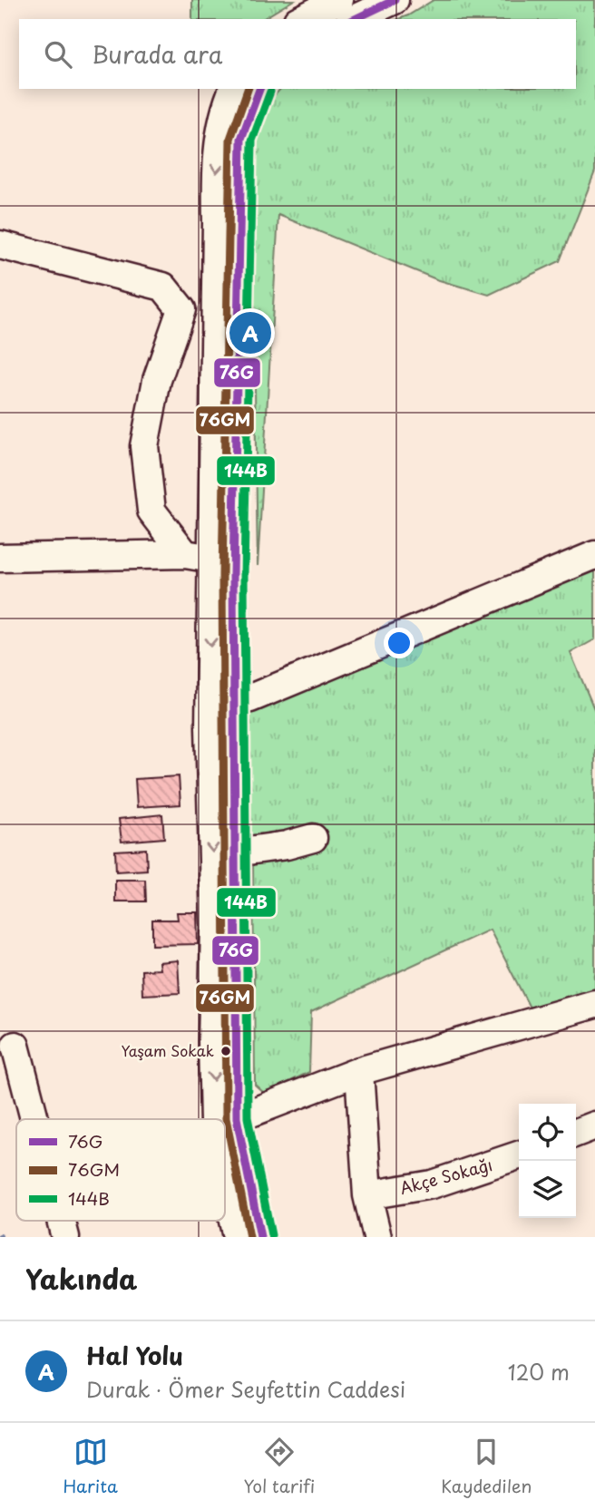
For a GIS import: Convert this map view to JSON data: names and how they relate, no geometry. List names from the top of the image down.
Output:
{
  "streets": {
    "street": ["Akçe Sokağı"]
  },
  "places": ["Yaşam Sokak"],
  "lines": ["transit line 76G", "transit line 76GM", "transit line 144B"],
  "legend": ["76G", "76GM", "144B"],
  "page": {
    "search": "Burada ara",
    "pins": "A",
    "heading": "Yakında",
    "list": [
      {
        "mark": "A",
        "name": "Hal Yolu",
        "note": "Durak · Ömer Seyfettin Caddesi",
        "value": "120 m"
      }
    ],
    "nav": ["Harita", "Yol tarifi", "Kaydedilen"]
  }
}
